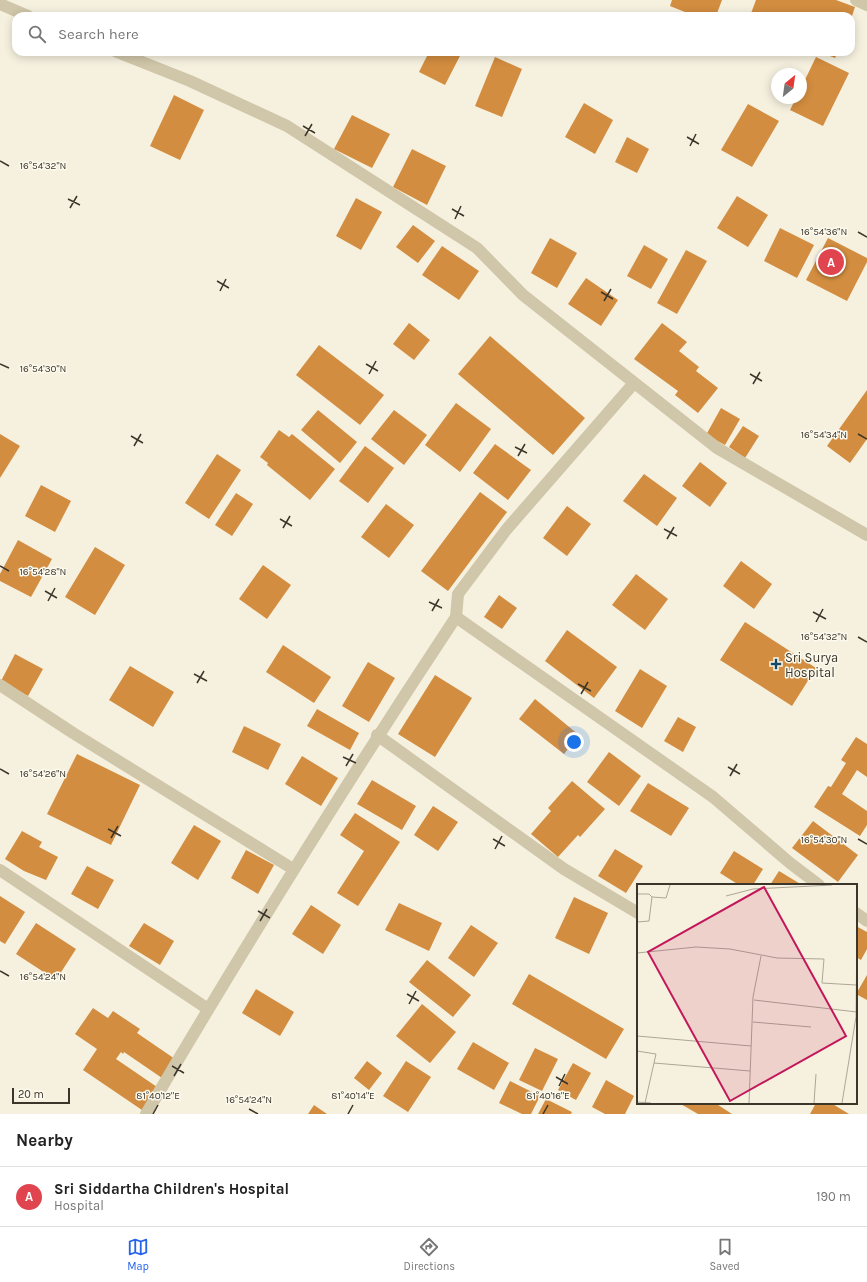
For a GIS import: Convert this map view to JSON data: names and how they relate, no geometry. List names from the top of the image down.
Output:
{
  "places": {
    "health": ["Sri Surya Hospital"]
  },
  "scale_bar": "20 m",
  "north": "top right",
  "page": {
    "search": "Search here",
    "pins": "A",
    "scale": "20 m",
    "heading": "Nearby",
    "list": [
      {
        "mark": "A",
        "name": "Sri Siddartha Children's Hospital",
        "note": "Hospital",
        "value": "190 m"
      }
    ],
    "nav": ["Map", "Directions", "Saved"]
  },
  "coordinates": [
    "16°54'32\"N",
    "16°54'36\"N",
    "16°54'30\"N",
    "16°54'34\"N",
    "16°54'28\"N",
    "16°54'26\"N",
    "16°54'24\"N",
    "81°40'12\"E",
    "81°40'14\"E",
    "81°40'16\"E"
  ]
}
